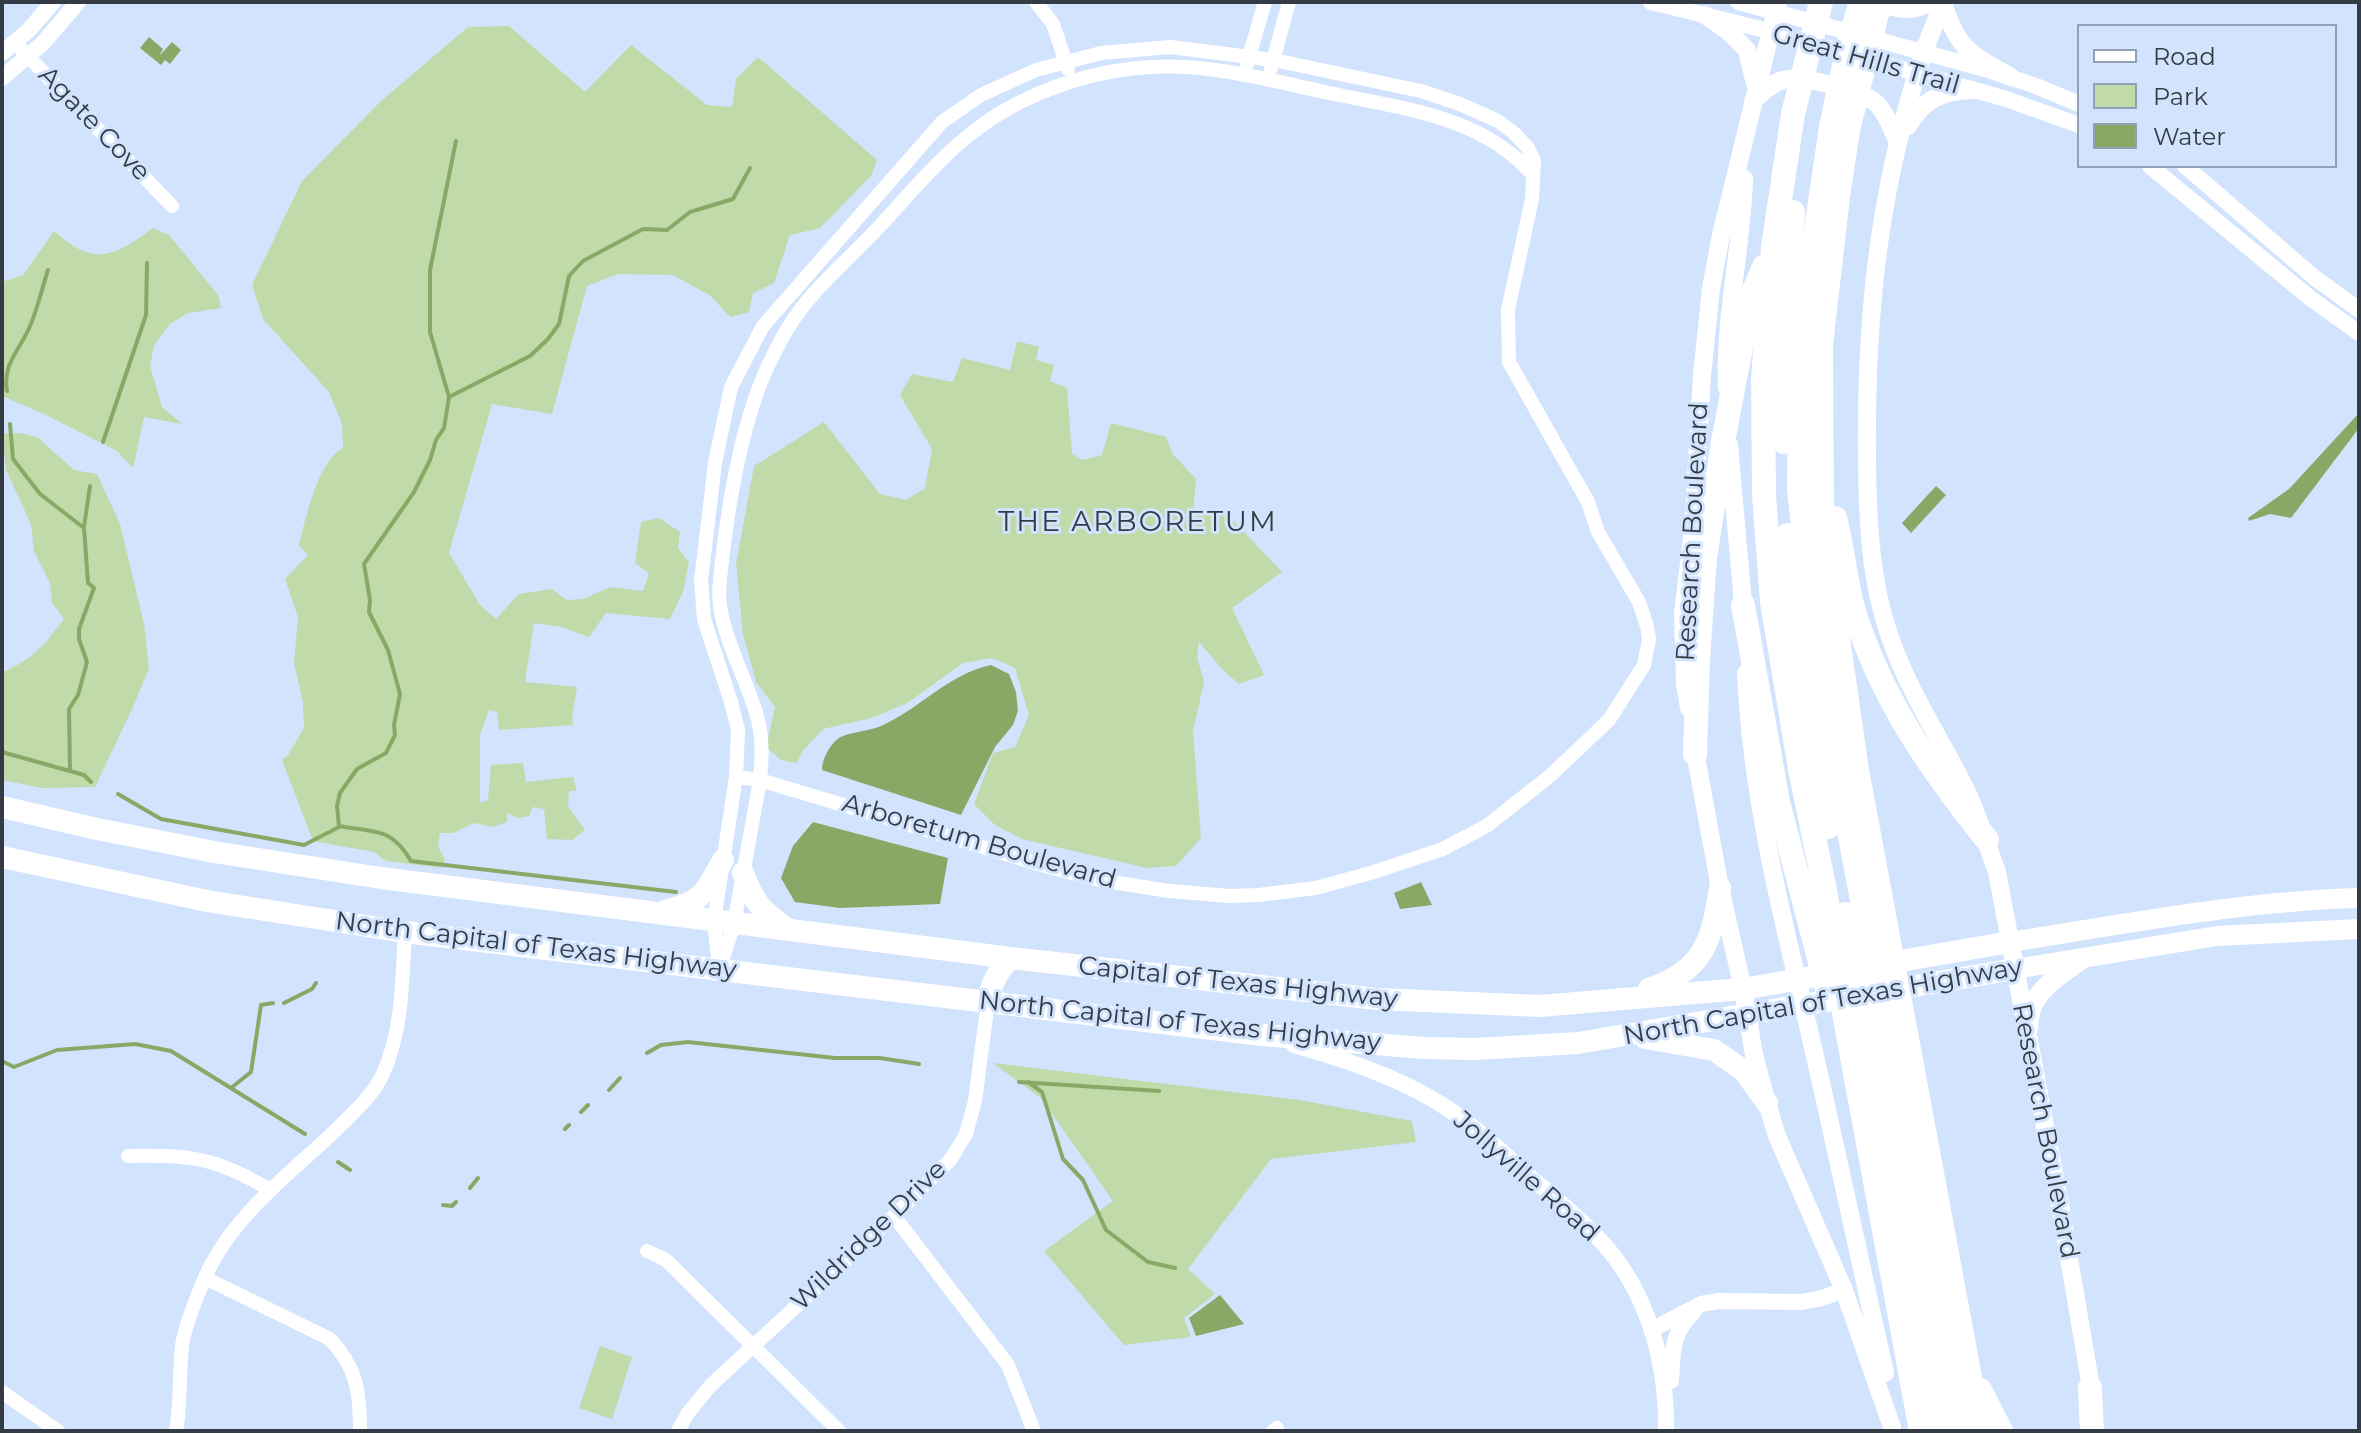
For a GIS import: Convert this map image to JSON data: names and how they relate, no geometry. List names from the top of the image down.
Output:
{
  "streets": {
    "highway": ["North Capital of Texas Highway", "Capital of Texas Highway"],
    "main road": ["Research Boulevard"],
    "street": [
      "Great Hills Trail",
      "Agate Cove",
      "Arboretum Boulevard",
      "Jollyville Road",
      "Wildridge Drive"
    ]
  },
  "crossings": [
    ["Great Hills Trail", "Research Boulevard"],
    ["Research Boulevard", "North Capital of Texas Highway"],
    ["Research Boulevard", "Capital of Texas Highway"],
    ["Arboretum Boulevard", "North Capital of Texas Highway"],
    ["Arboretum Boulevard", "Capital of Texas Highway"],
    ["North Capital of Texas Highway", "Capital of Texas Highway"],
    ["North Capital of Texas Highway", "Jollyville Road"],
    ["North Capital of Texas Highway", "Wildridge Drive"]
  ],
  "districts": ["THE ARBORETUM"],
  "legend": ["Road", "Park", "Water"]
}
